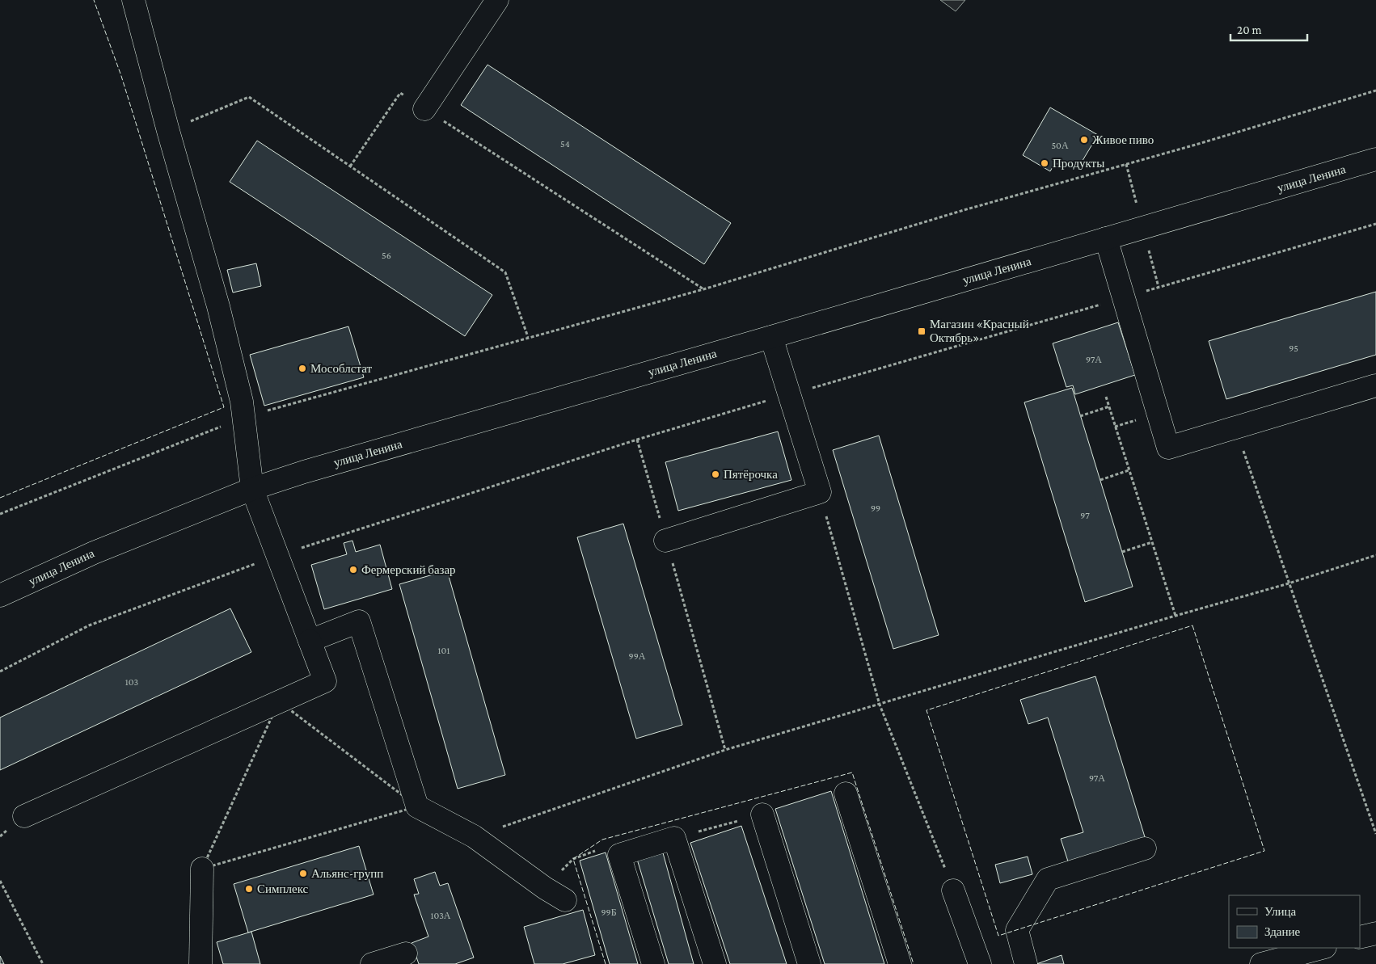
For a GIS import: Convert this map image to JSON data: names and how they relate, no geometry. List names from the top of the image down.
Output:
{
  "streets": {
    "main road": ["улица Ленина"]
  },
  "places": {
    "other": [
      "Живое пиво",
      "Продукты",
      "Мособлстат",
      "Пятёрочка",
      "Фермерский базар",
      "Альянс-групп",
      "Симплекс"
    ],
    "transit": ["Магазин «Красный Октябрь»"]
  },
  "house_numbers": [
    "54",
    "50А",
    "56",
    "95",
    "97А",
    "99",
    "97",
    "101",
    "99А",
    "103",
    "97А",
    "99Б",
    "103А"
  ],
  "legend": ["Улица", "Здание"],
  "scale_bar": "20 m"
}
